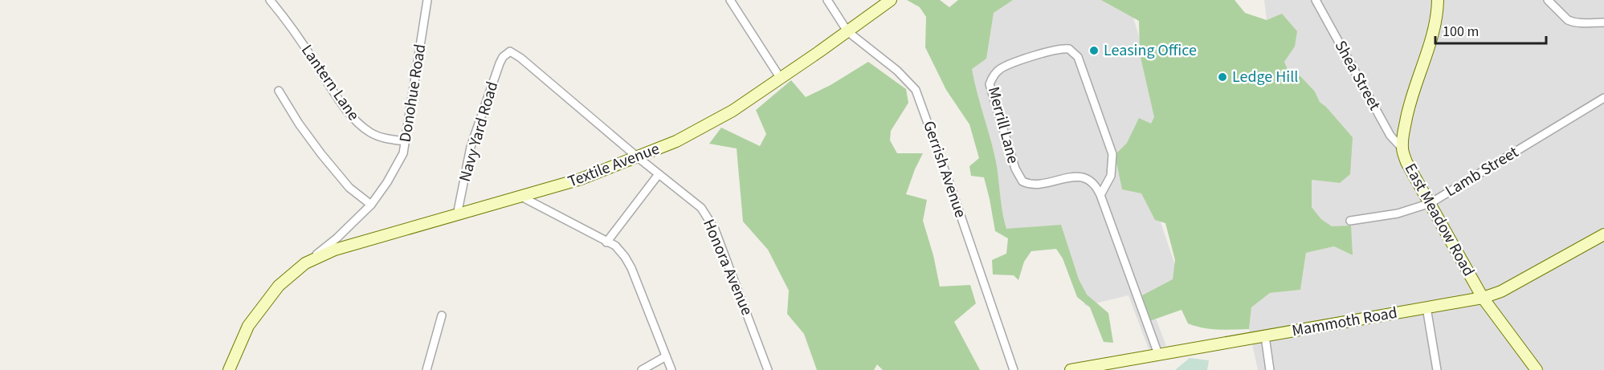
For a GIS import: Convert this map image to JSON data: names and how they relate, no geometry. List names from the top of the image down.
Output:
{
  "streets": {
    "main road": ["Textile Avenue", "East Meadow Road", "Mammoth Road"],
    "street": [
      "Shea Street",
      "Lantern Lane",
      "Donohue Road",
      "Merrill Lane",
      "Navy Yard Road",
      "Gerrish Avenue",
      "Lamb Street",
      "Honora Avenue"
    ]
  },
  "crossings": [
    ["Shea Street", "East Meadow Road"],
    ["Lantern Lane", "Donohue Road"],
    ["Donohue Road", "Textile Avenue"],
    ["Merrill Lane", "Mammoth Road"],
    ["Navy Yard Road", "Textile Avenue"],
    ["Navy Yard Road", "Honora Avenue"],
    ["Textile Avenue", "Gerrish Avenue"],
    ["Textile Avenue", "Honora Avenue"],
    ["Lamb Street", "East Meadow Road"],
    ["East Meadow Road", "Mammoth Road"]
  ],
  "places": ["Leasing Office", "Ledge Hill"],
  "scale_bar": "100 m"
}
